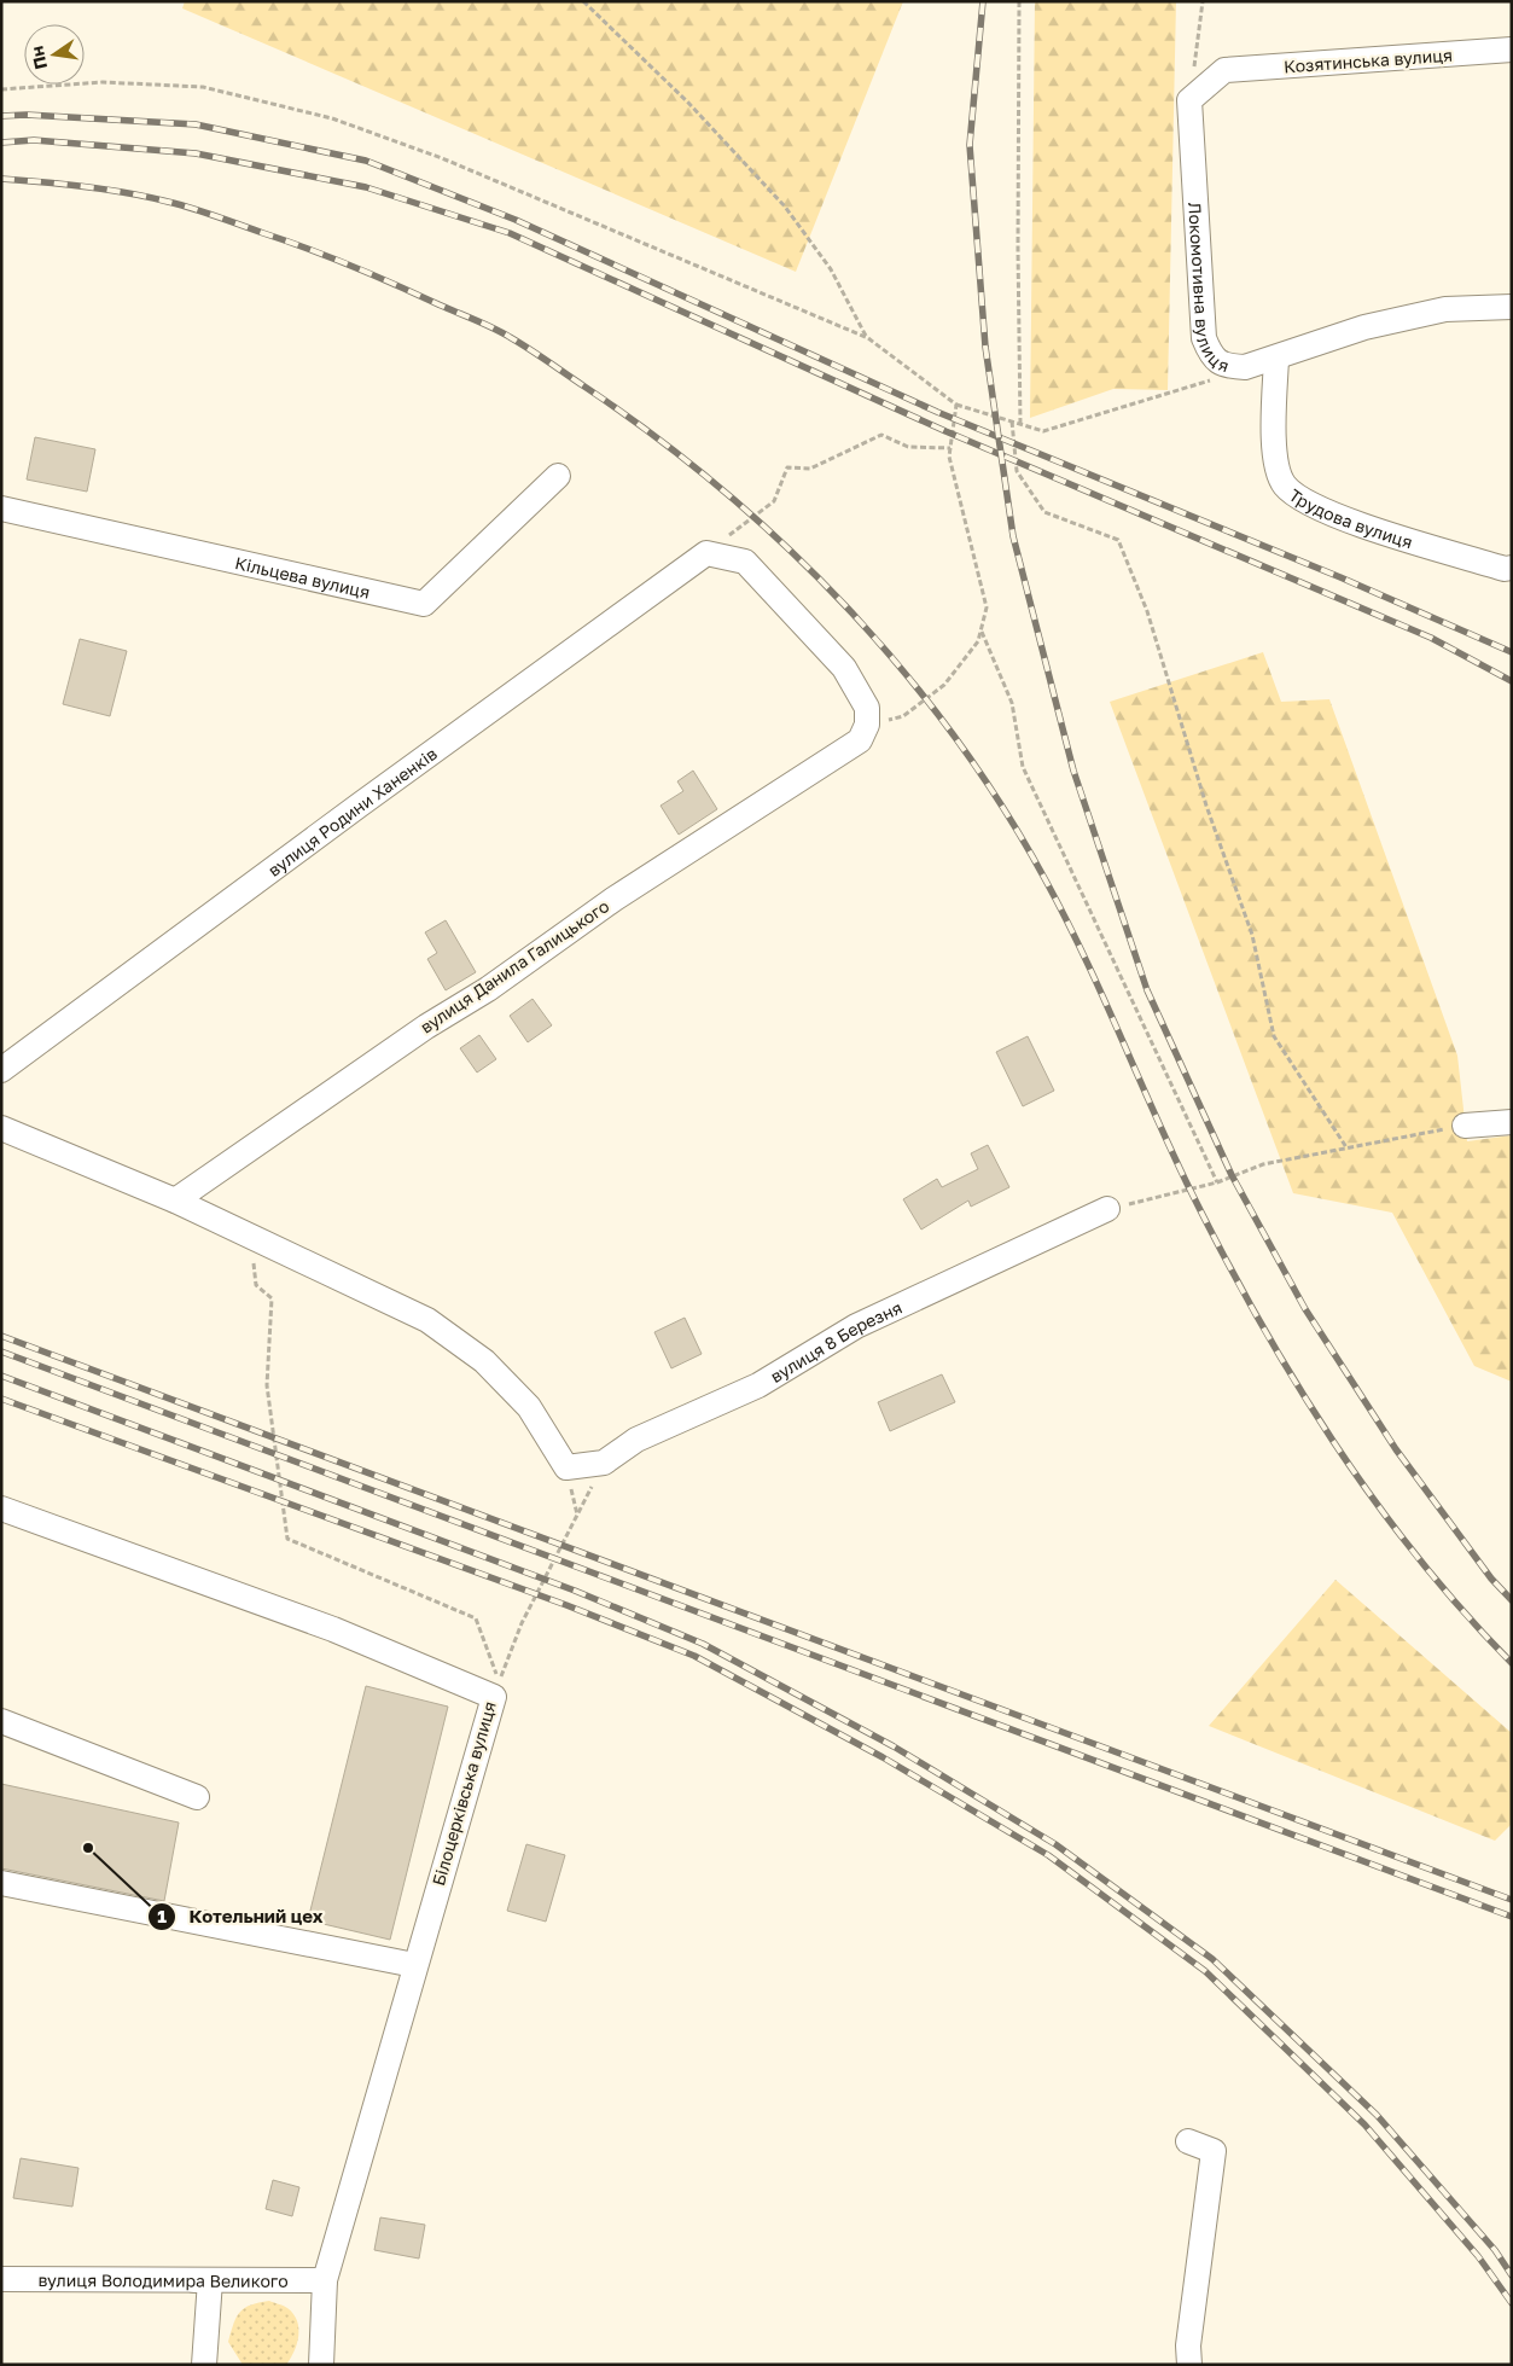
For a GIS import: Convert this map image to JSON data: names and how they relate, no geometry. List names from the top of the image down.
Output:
{
  "streets": {
    "street": [
      "Козятинська вулиця",
      "Локомотивна вулиця",
      "Трудова вулиця",
      "Кільцева вулиця",
      "вулиця Родини Ханенків",
      "вулиця Данила Галицького",
      "вулиця 8 Березня",
      "Білоцерківська вулиця",
      "вулиця Володимира Великого"
    ]
  },
  "crossings": [
    ["Козятинська вулиця", "Локомотивна вулиця"],
    ["Локомотивна вулиця", "Трудова вулиця"],
    ["Білоцерківська вулиця", "вулиця Володимира Великого"]
  ],
  "places": ["Котельний цех"],
  "north": "left"
}
